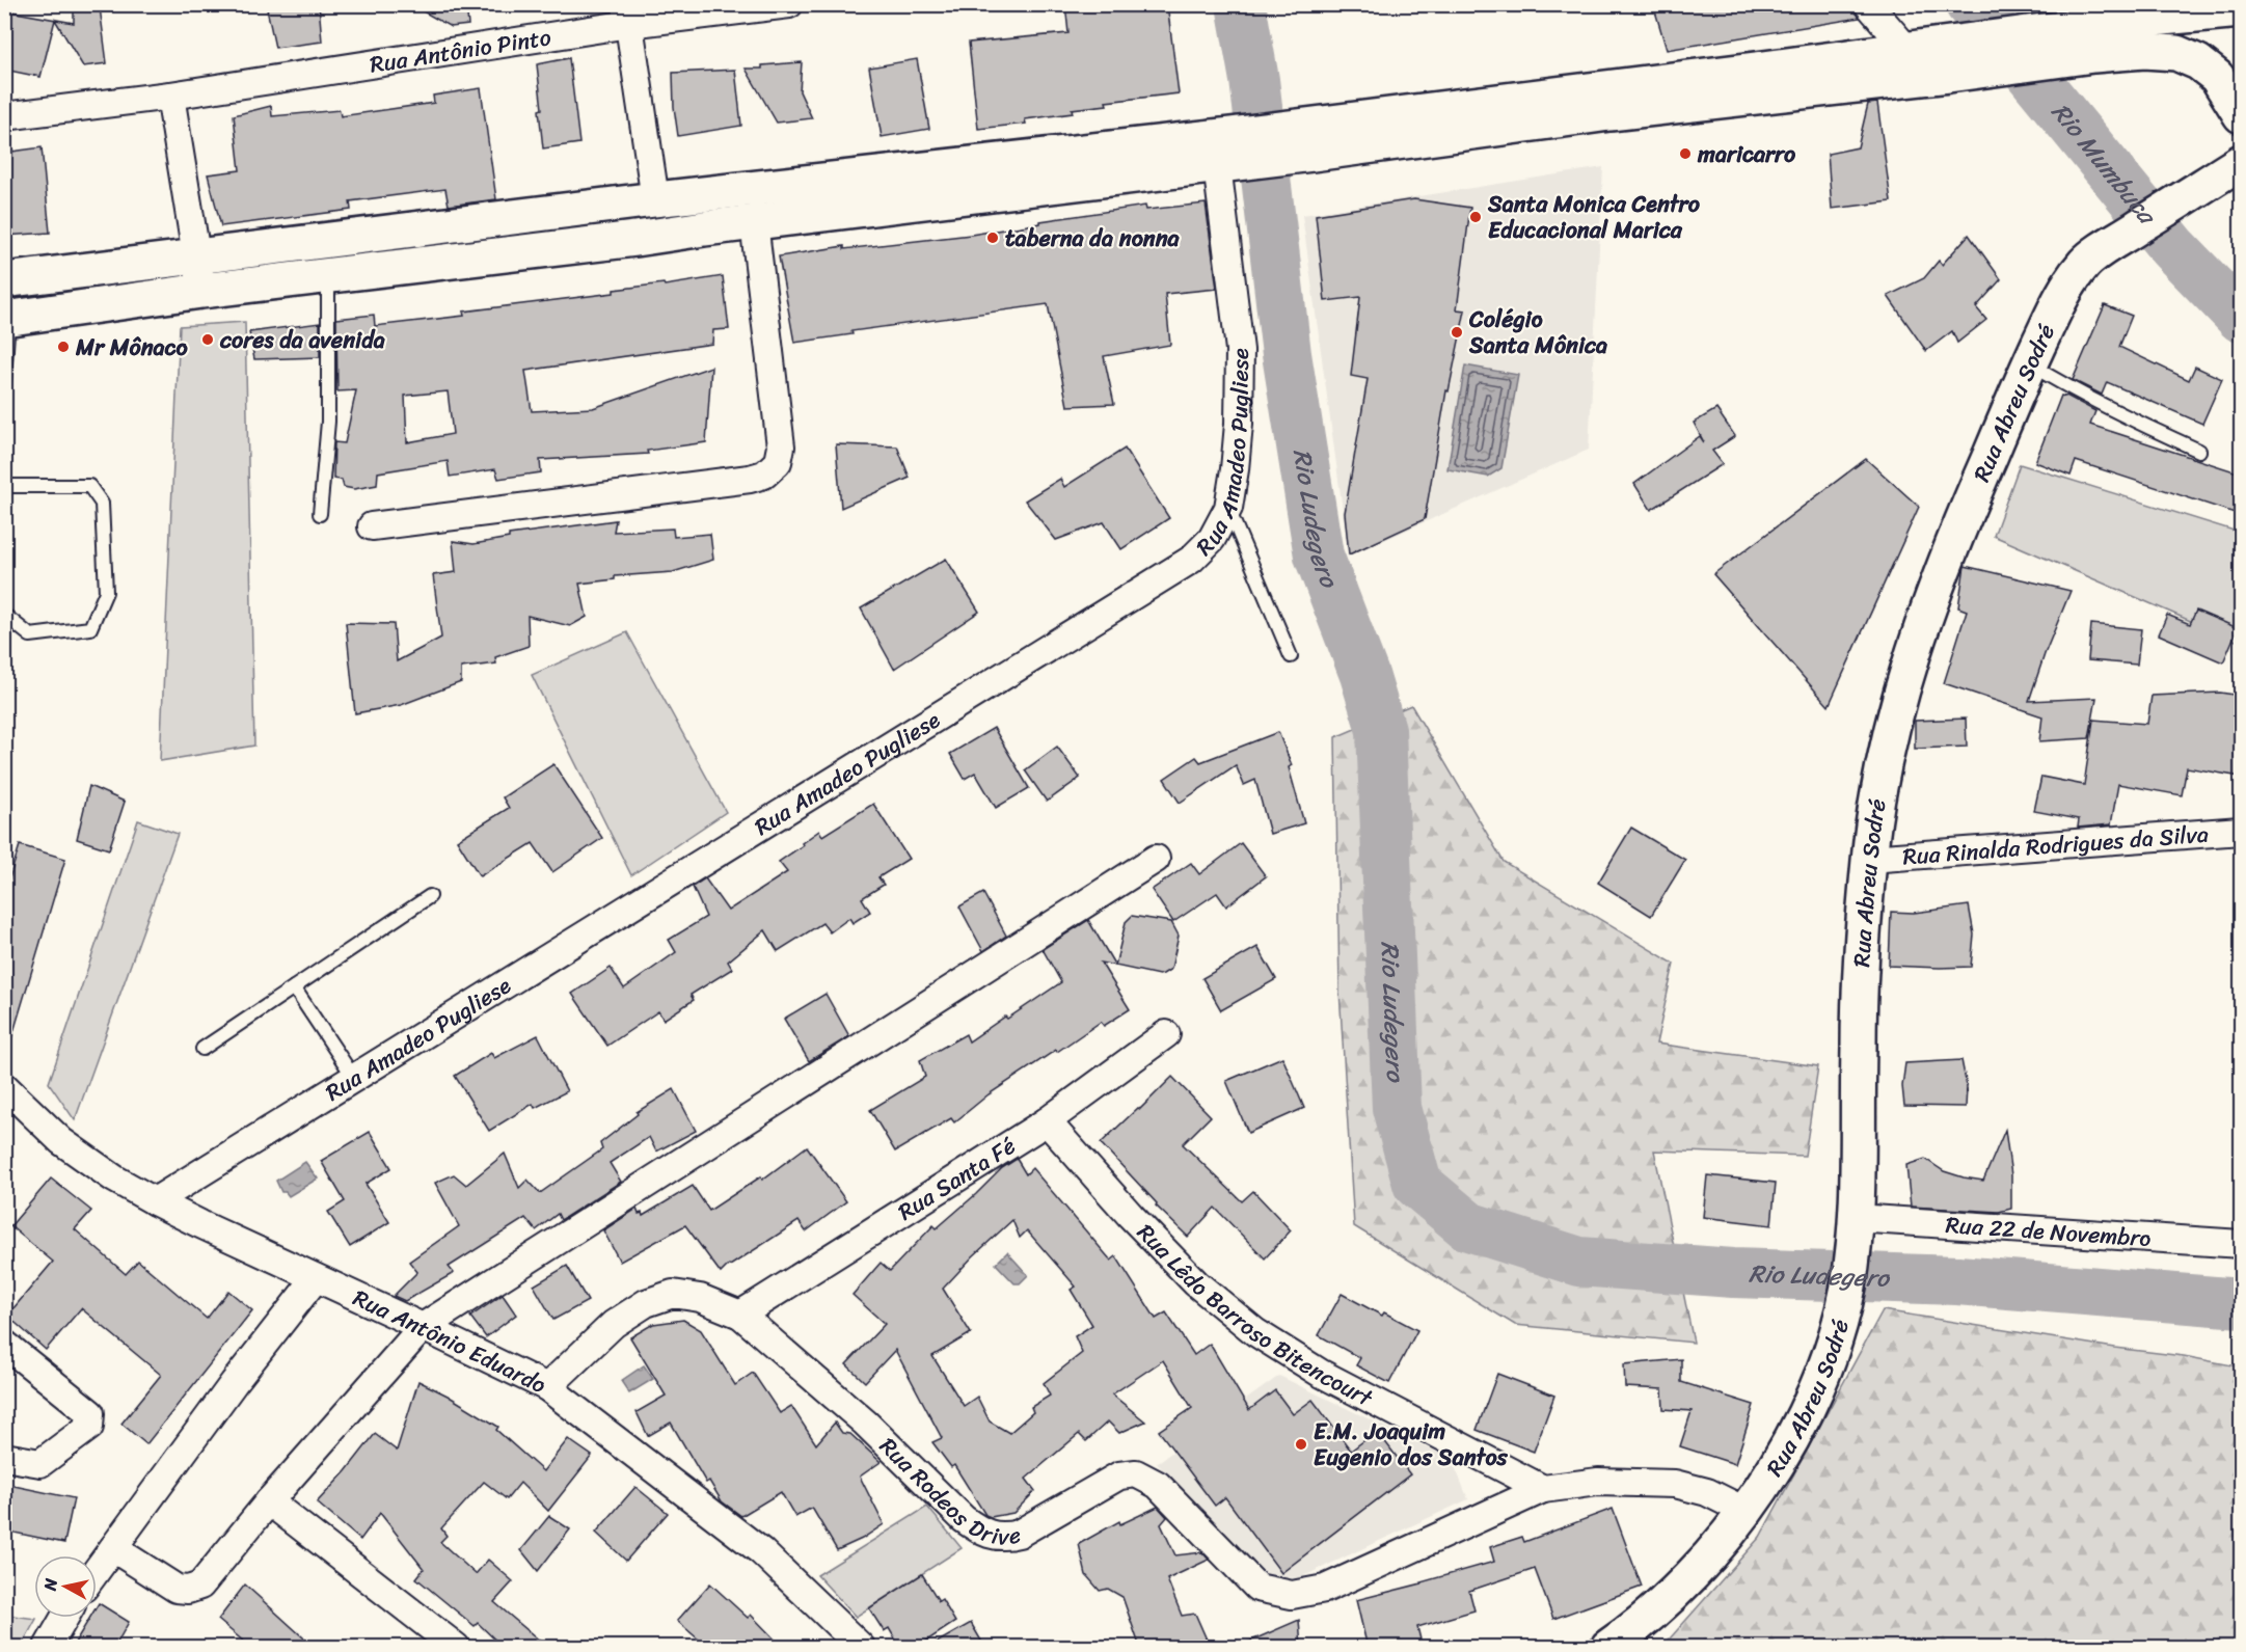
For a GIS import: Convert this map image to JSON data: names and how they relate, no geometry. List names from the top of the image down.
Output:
{
  "streets": {
    "main road": ["Rua Abreu Sodré"],
    "street": [
      "Rua Antônio Pinto",
      "Rua Amadeo Pugliese",
      "Rua Rinalda Rodrigues da Silva",
      "Rua Santa Fé",
      "Rua 22 de Novembro",
      "Rua Lêdo Barroso Bitencourt",
      "Rua Antônio Eduardo",
      "Rua Rodeos Drive"
    ]
  },
  "crossings": [
    ["Rua Abreu Sodré", "Rua Rinalda Rodrigues da Silva"],
    ["Rua Abreu Sodré", "Rua 22 de Novembro"],
    ["Rua Amadeo Pugliese", "Rua Antônio Eduardo"],
    ["Rua Santa Fé", "Rua Lêdo Barroso Bitencourt"],
    ["Rua Santa Fé", "Rua Rodeos Drive"],
    ["Rua Lêdo Barroso Bitencourt", "Rua Rodeos Drive"],
    ["Rua Antônio Eduardo", "Rua Rodeos Drive"]
  ],
  "water": ["Rio Mumbuca", "Rio Ludegero"],
  "places": [
    "maricarro",
    "Santa Monica Centro Educacional Marica",
    "taberna da nonna",
    "Colégio Santa Mônica",
    "cores da avenida",
    "Mr Mônaco",
    "E.M. Joaquim Eugenio dos Santos"
  ],
  "north": "left"
}
